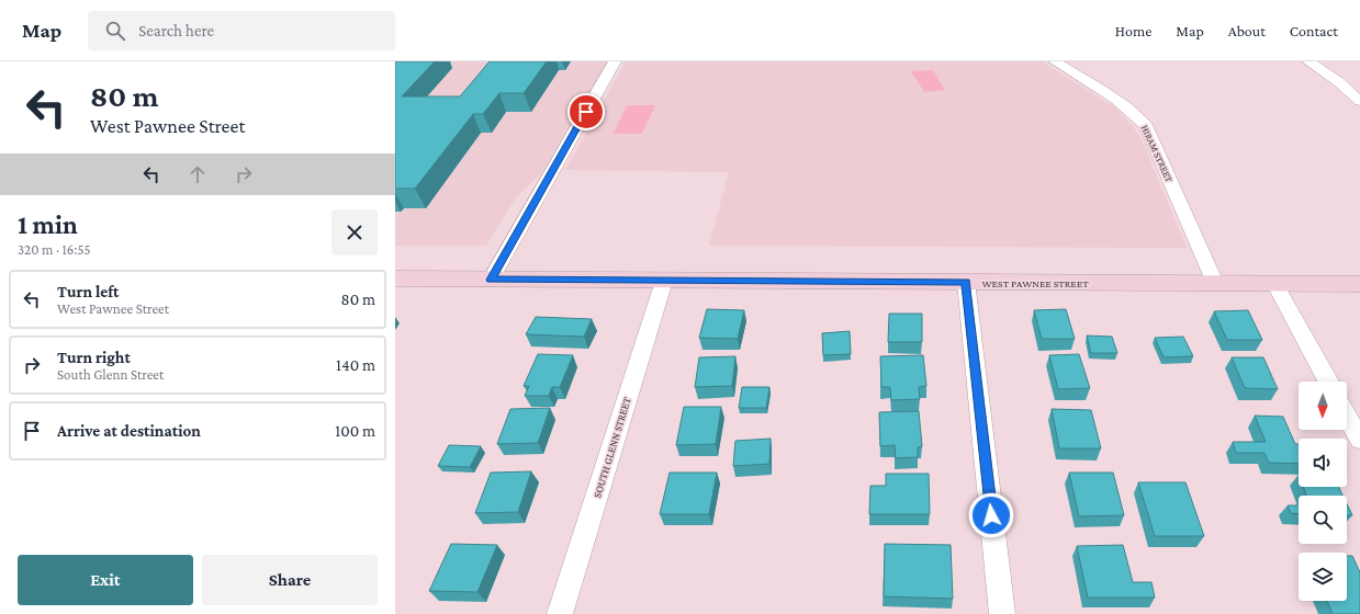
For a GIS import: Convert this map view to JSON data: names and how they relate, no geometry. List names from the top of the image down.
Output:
{
  "streets": {
    "main road": ["WEST PAWNEE STREET"],
    "street": ["HIRAM STREET", "SOUTH GLENN STREET"]
  },
  "crossings": [
    ["HIRAM STREET", "WEST PAWNEE STREET"],
    ["WEST PAWNEE STREET", "SOUTH GLENN STREET"]
  ],
  "north": "bottom",
  "page": {
    "header": "Map",
    "search": "Search here",
    "nav": [
      "Home",
      "Map",
      "About",
      "Contact"
    ],
    "turn": ["80 m", "West Pawnee Street"],
    "heading": ["1 min", "320 m · 16:55"],
    "list": [
      {
        "name": "Turn left",
        "note": "West Pawnee Street",
        "value": "80 m"
      },
      {
        "name": "Turn right",
        "note": "South Glenn Street",
        "value": "140 m"
      },
      {
        "name": "Arrive at destination",
        "value": "100 m"
      }
    ],
    "buttons": ["Exit", "Share"]
  }
}
